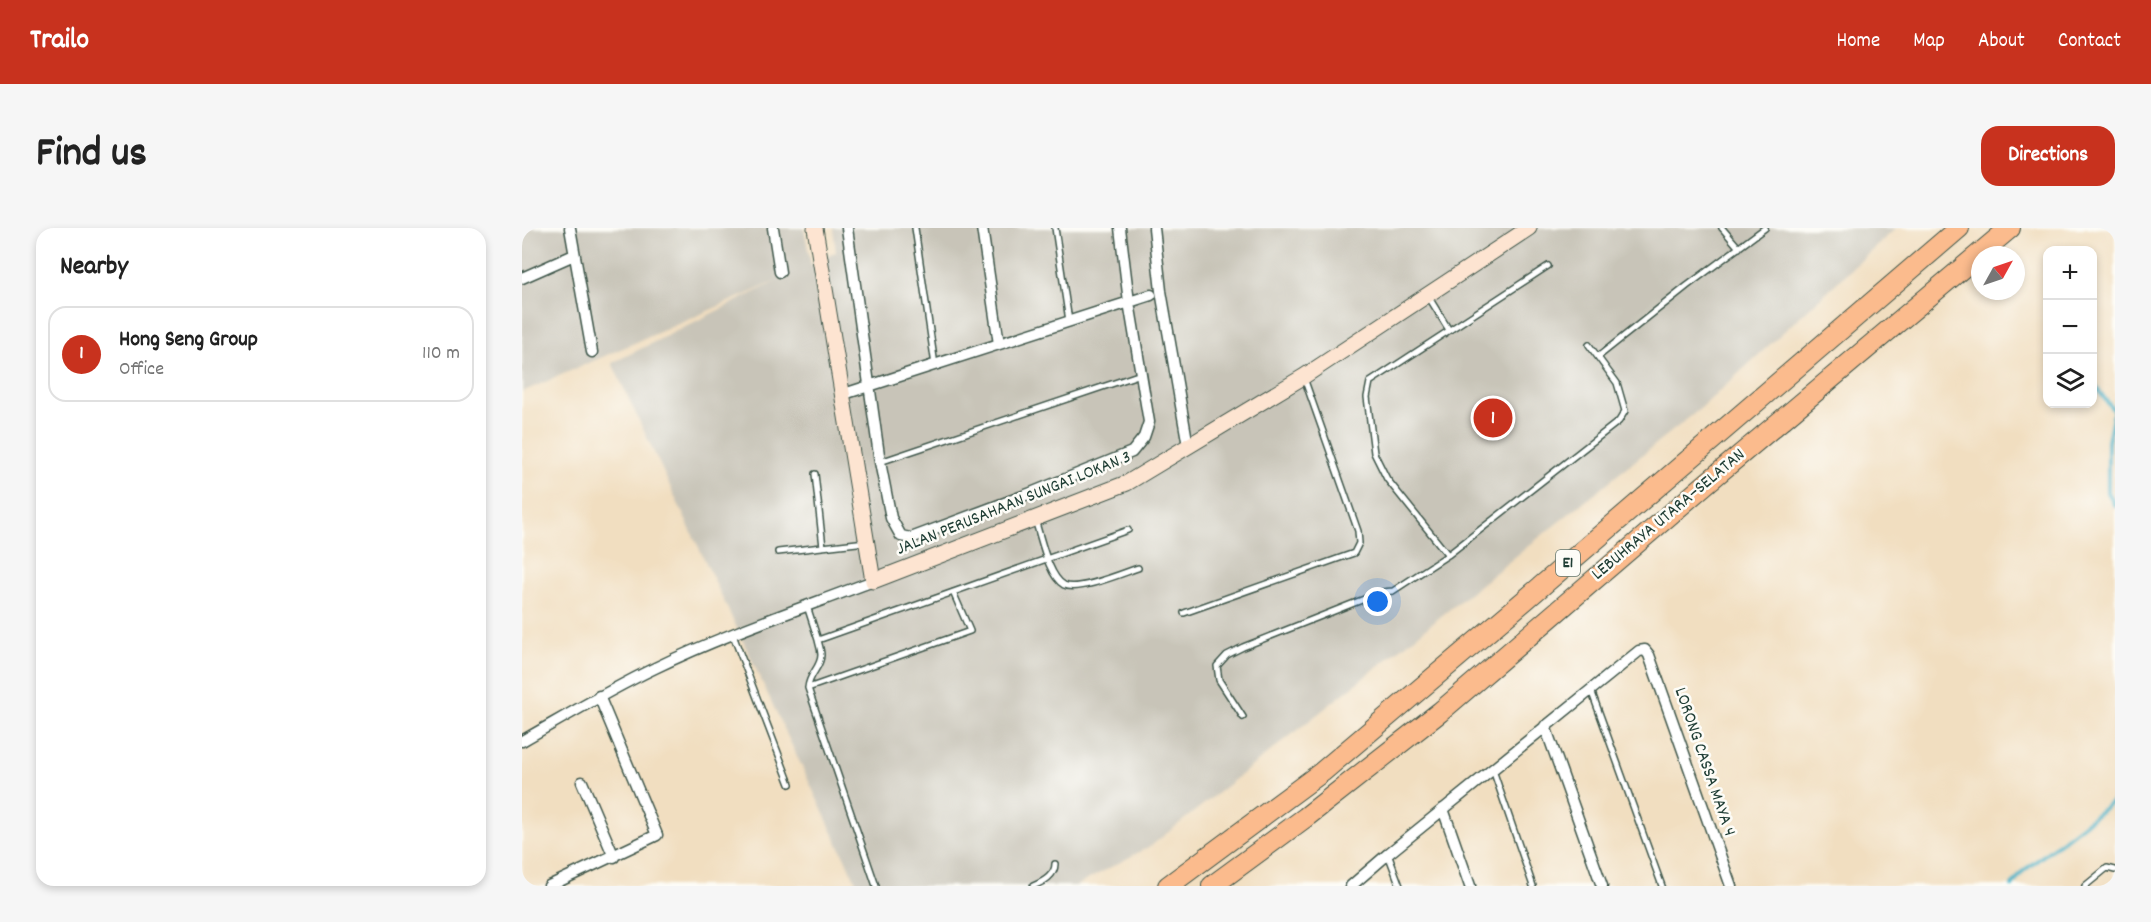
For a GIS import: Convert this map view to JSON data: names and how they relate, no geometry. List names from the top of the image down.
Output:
{
  "streets": {
    "highway": ["LEBUHRAYA UTARA–SELATAN", "E1"],
    "main road": ["JALAN PERUSAHAAN SUNGAI LOKAN 3"],
    "street": ["LORONG CASSA MAYA 4"]
  },
  "north": "top right",
  "page": {
    "header": "Trailo",
    "nav": [
      "Home",
      "Map",
      "About",
      "Contact"
    ],
    "title": "Find us",
    "buttons": "Directions",
    "heading": "Nearby",
    "map_buttons": ["+", "−"],
    "list": [
      {
        "mark": "1",
        "name": "Hong Seng Group",
        "note": "Office",
        "value": "110 m"
      }
    ],
    "pins": "1"
  }
}
